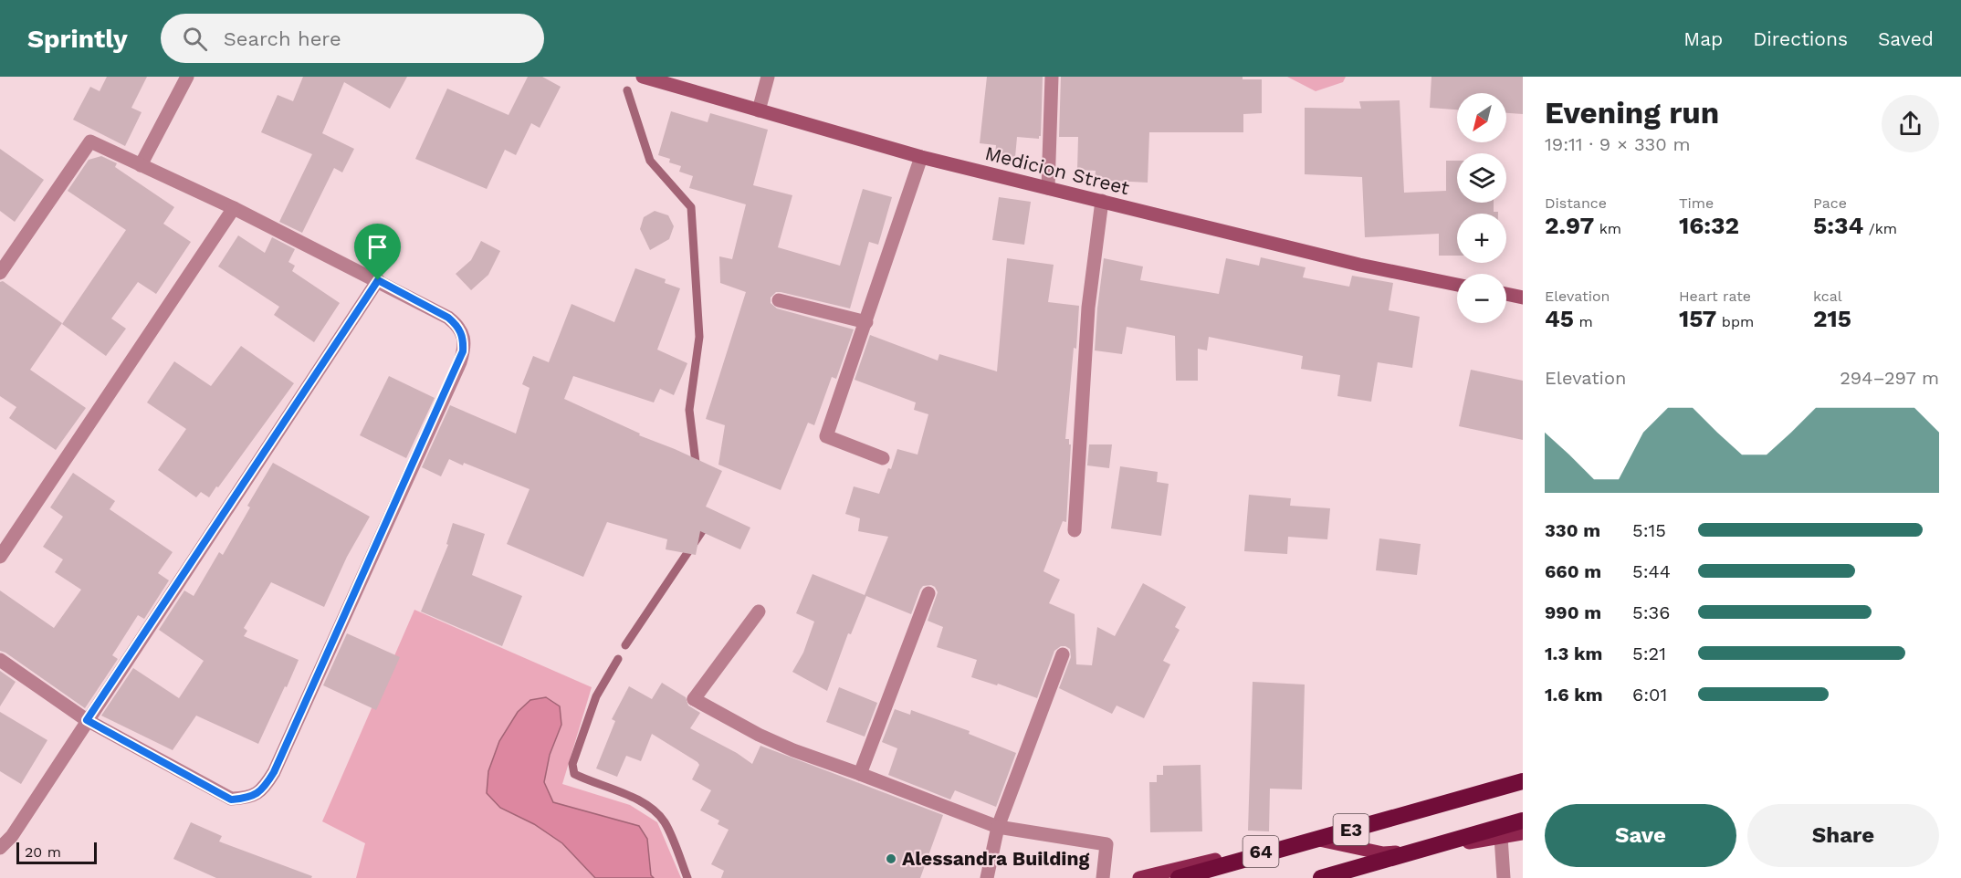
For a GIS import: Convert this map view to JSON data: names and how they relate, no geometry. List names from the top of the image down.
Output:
{
  "streets": {
    "highway": ["E3"],
    "main road": ["64"],
    "street": ["Medicion Street"]
  },
  "places": ["Alessandra Building"],
  "scale_bar": "20 m",
  "north": "bottom left",
  "page": {
    "header": "Sprintly",
    "search": "Search here",
    "nav": ["Map", "Directions", "Saved"],
    "heading": ["Evening run", "19:11 · 9 × 330 m"],
    "map_buttons": ["+", "−"],
    "stats": [
      ["Distance", "2.97 km"],
      ["Time", "16:32"],
      ["Pace", "5:34 /km"],
      ["Elevation", "45 m"],
      ["Heart rate", "157 bpm"],
      ["kcal", "215"]
    ],
    "chart": ["Elevation", "294–297 m"],
    "list": [
      {
        "name": "330 m",
        "note": "5:15"
      },
      {
        "name": "660 m",
        "note": "5:44"
      },
      {
        "name": "990 m",
        "note": "5:36"
      },
      {
        "name": "1.3 km",
        "note": "5:21"
      },
      {
        "name": "1.6 km",
        "note": "6:01"
      }
    ],
    "buttons": ["Save", "Share"],
    "scale": "20 m"
  }
}
